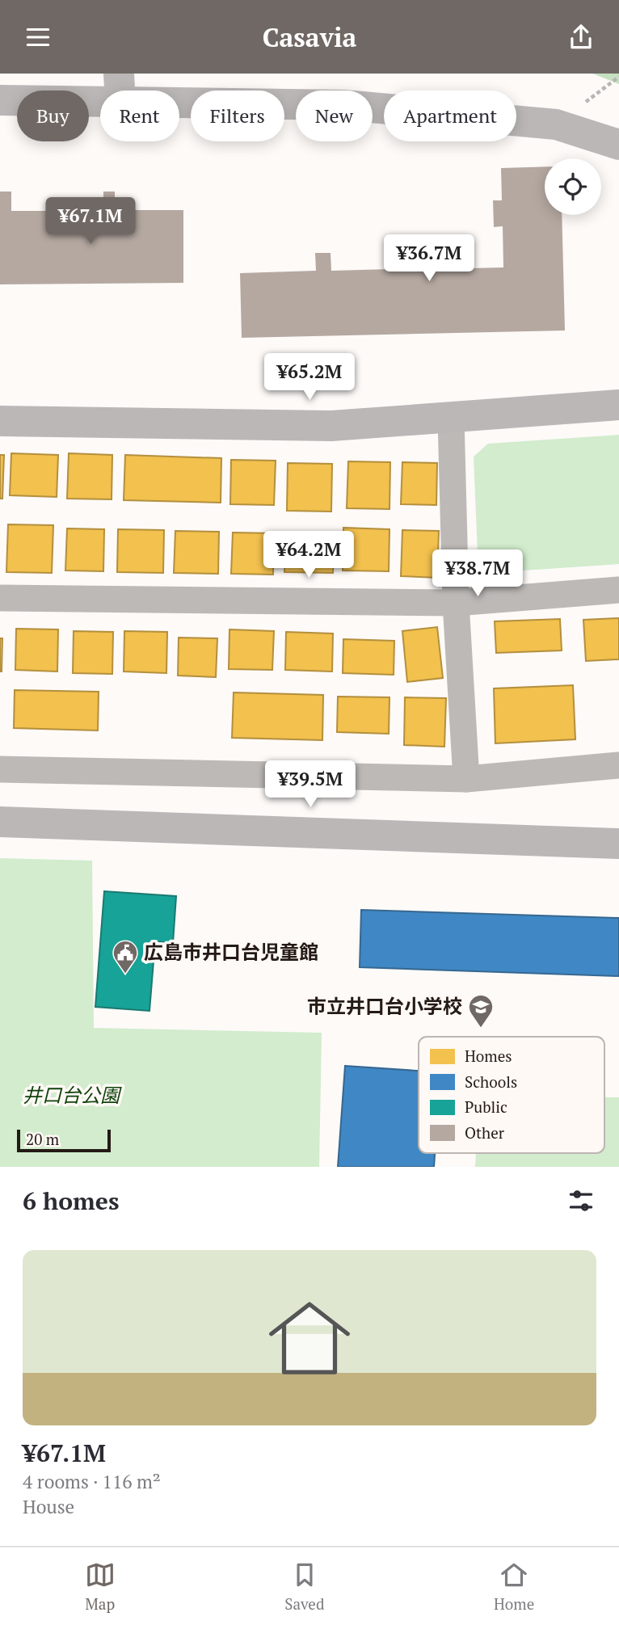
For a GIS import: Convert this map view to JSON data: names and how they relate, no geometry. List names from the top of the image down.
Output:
{
  "parks": ["井口台公園"],
  "places": {
    "public building": ["広島市井口台児童館"],
    "school or university": ["市立井口台小学校"]
  },
  "legend": [
    "Homes",
    "Schools",
    "Public",
    "Other"
  ],
  "scale_bar": "20 m",
  "page": {
    "header": "Casavia",
    "chip": [
      "Buy",
      "Rent",
      "Filters",
      "New",
      "Apartment"
    ],
    "price": [
      "¥67.1M",
      "¥36.7M",
      "¥65.2M",
      "¥64.2M",
      "¥38.7M",
      "¥39.5M"
    ],
    "scale": "20 m",
    "heading": "6 homes",
    "list": [
      {
        "name": "¥67.1M",
        "note": "4 rooms · 116 m² · House"
      }
    ],
    "tabs": ["Map", "Saved", "Home"]
  }
}
